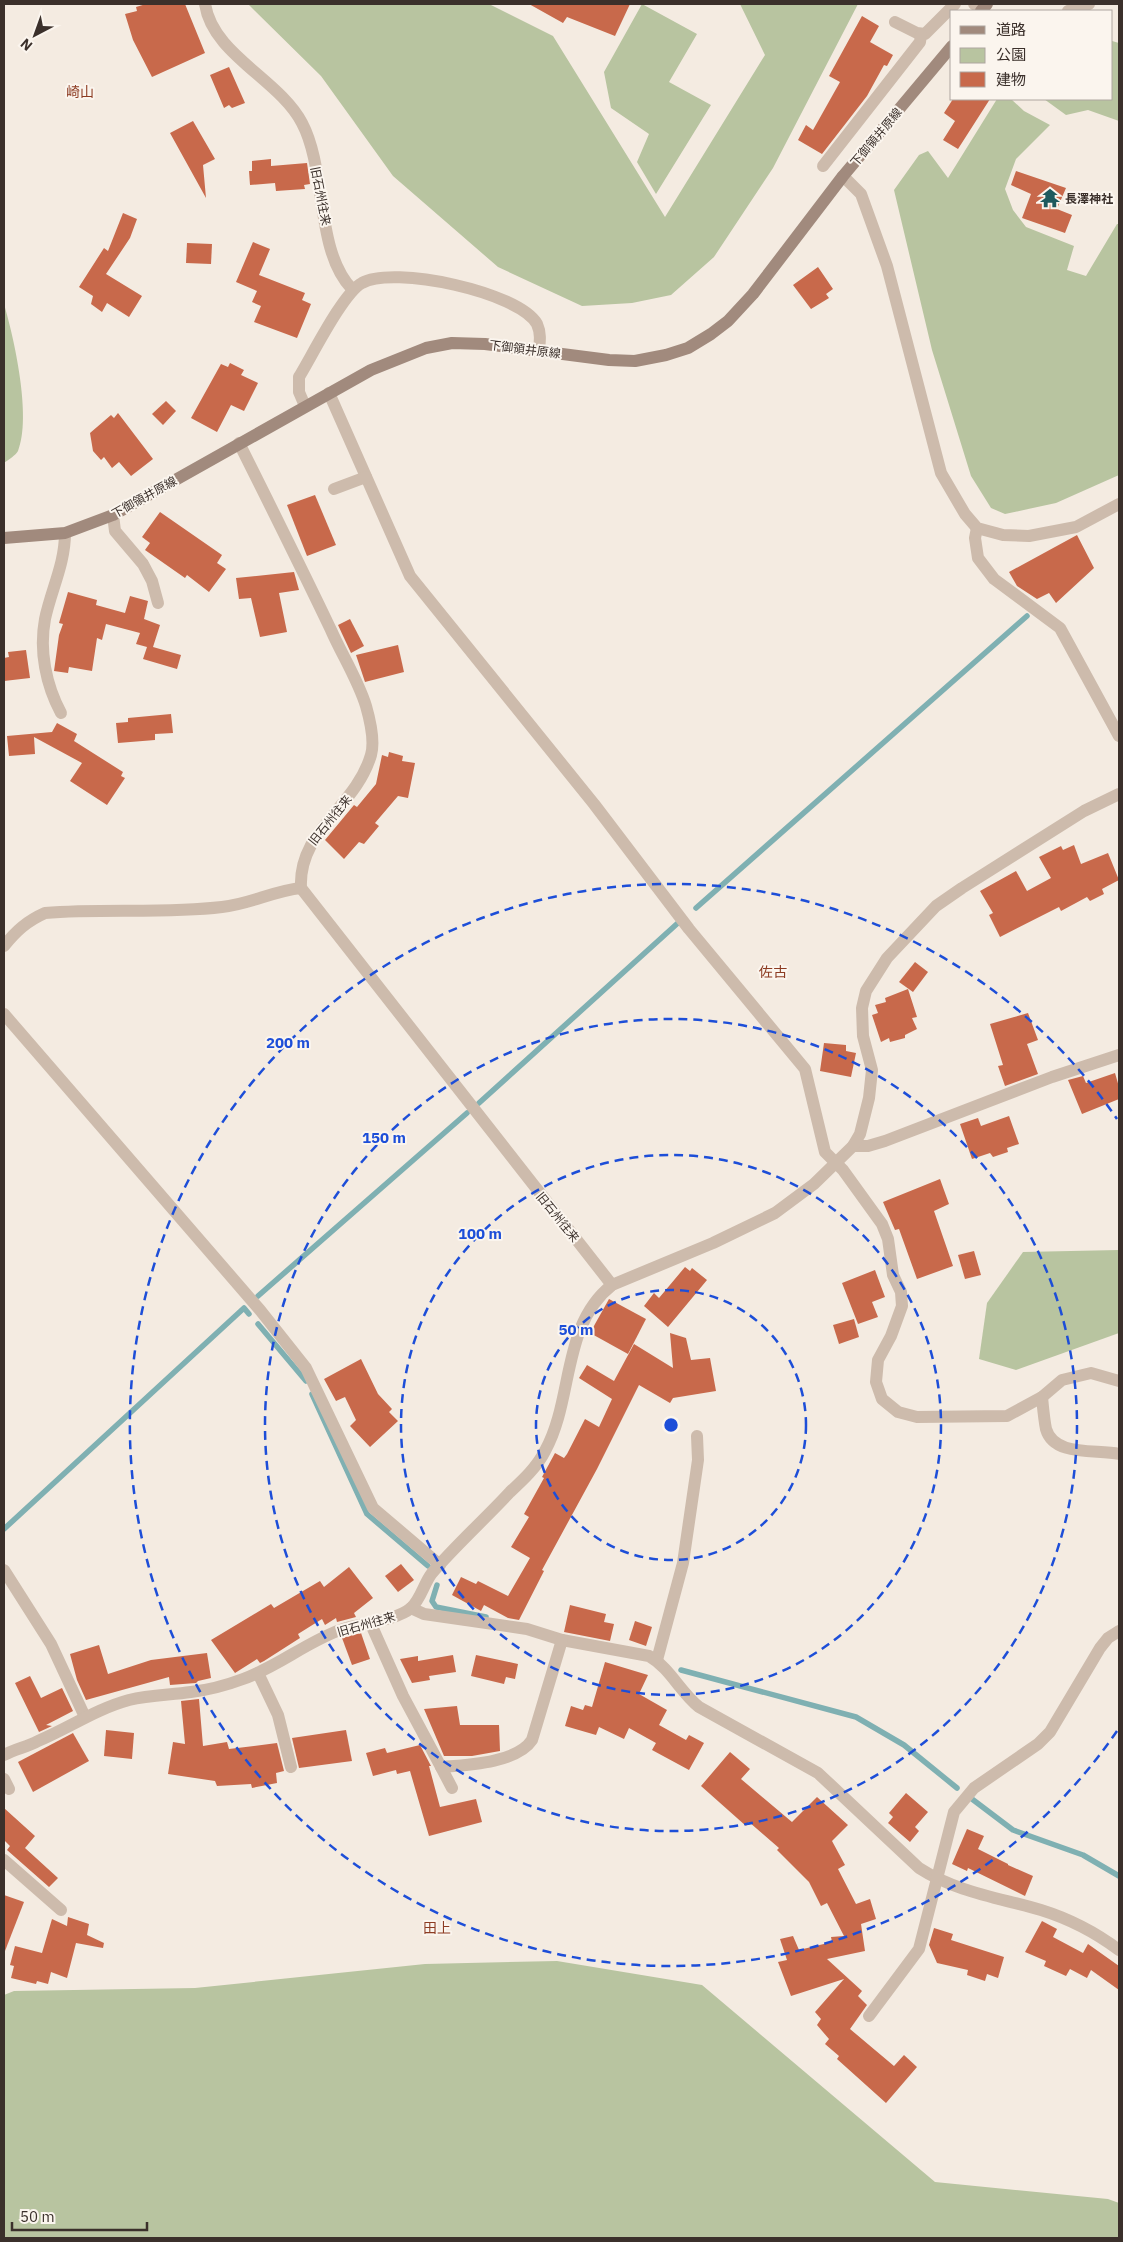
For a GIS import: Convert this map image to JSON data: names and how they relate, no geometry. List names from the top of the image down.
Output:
{
  "streets": {
    "main road": ["下御領井原線"],
    "street": ["旧石州往来"]
  },
  "crossings": [
    ["下御領井原線", "旧石州往来"]
  ],
  "districts": ["崎山", "佐古", "田上"],
  "places": {
    "temple": ["長澤神社"]
  },
  "legend": ["道路", "公園", "建物"],
  "scale_bar": "50 m",
  "north": "bottom left",
  "rings": [
    "200 m",
    "150 m",
    "100 m",
    "50 m"
  ]
}
